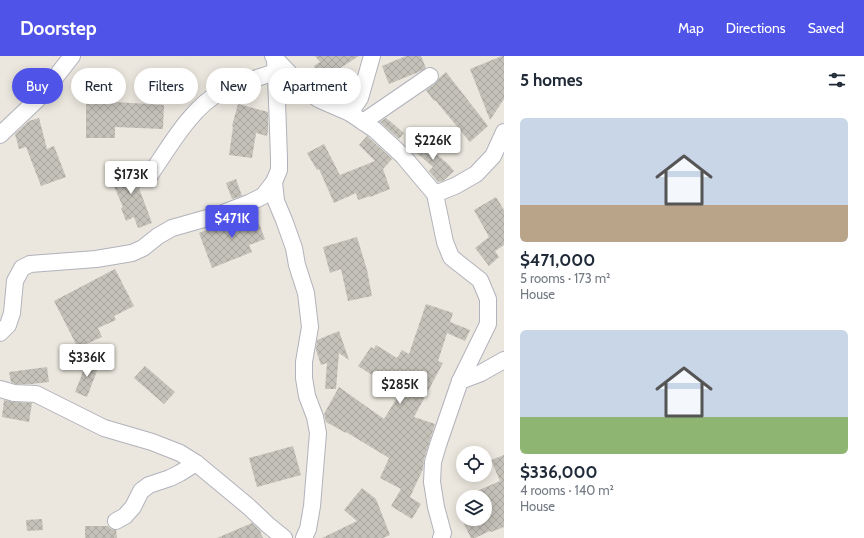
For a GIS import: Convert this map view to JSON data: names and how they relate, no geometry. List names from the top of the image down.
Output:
{
  "page": {
    "header": "Doorstep",
    "nav": ["Map", "Directions", "Saved"],
    "heading": "5 homes",
    "chip": [
      "Buy",
      "Rent",
      "Filters",
      "New",
      "Apartment"
    ],
    "list": [
      {
        "name": "$471,000",
        "note": "5 rooms · 173 m² · House"
      },
      {
        "name": "$336,000",
        "note": "4 rooms · 140 m² · House"
      }
    ],
    "price": [
      "$226K",
      "$173K",
      "$471K",
      "$336K",
      "$285K"
    ]
  }
}
